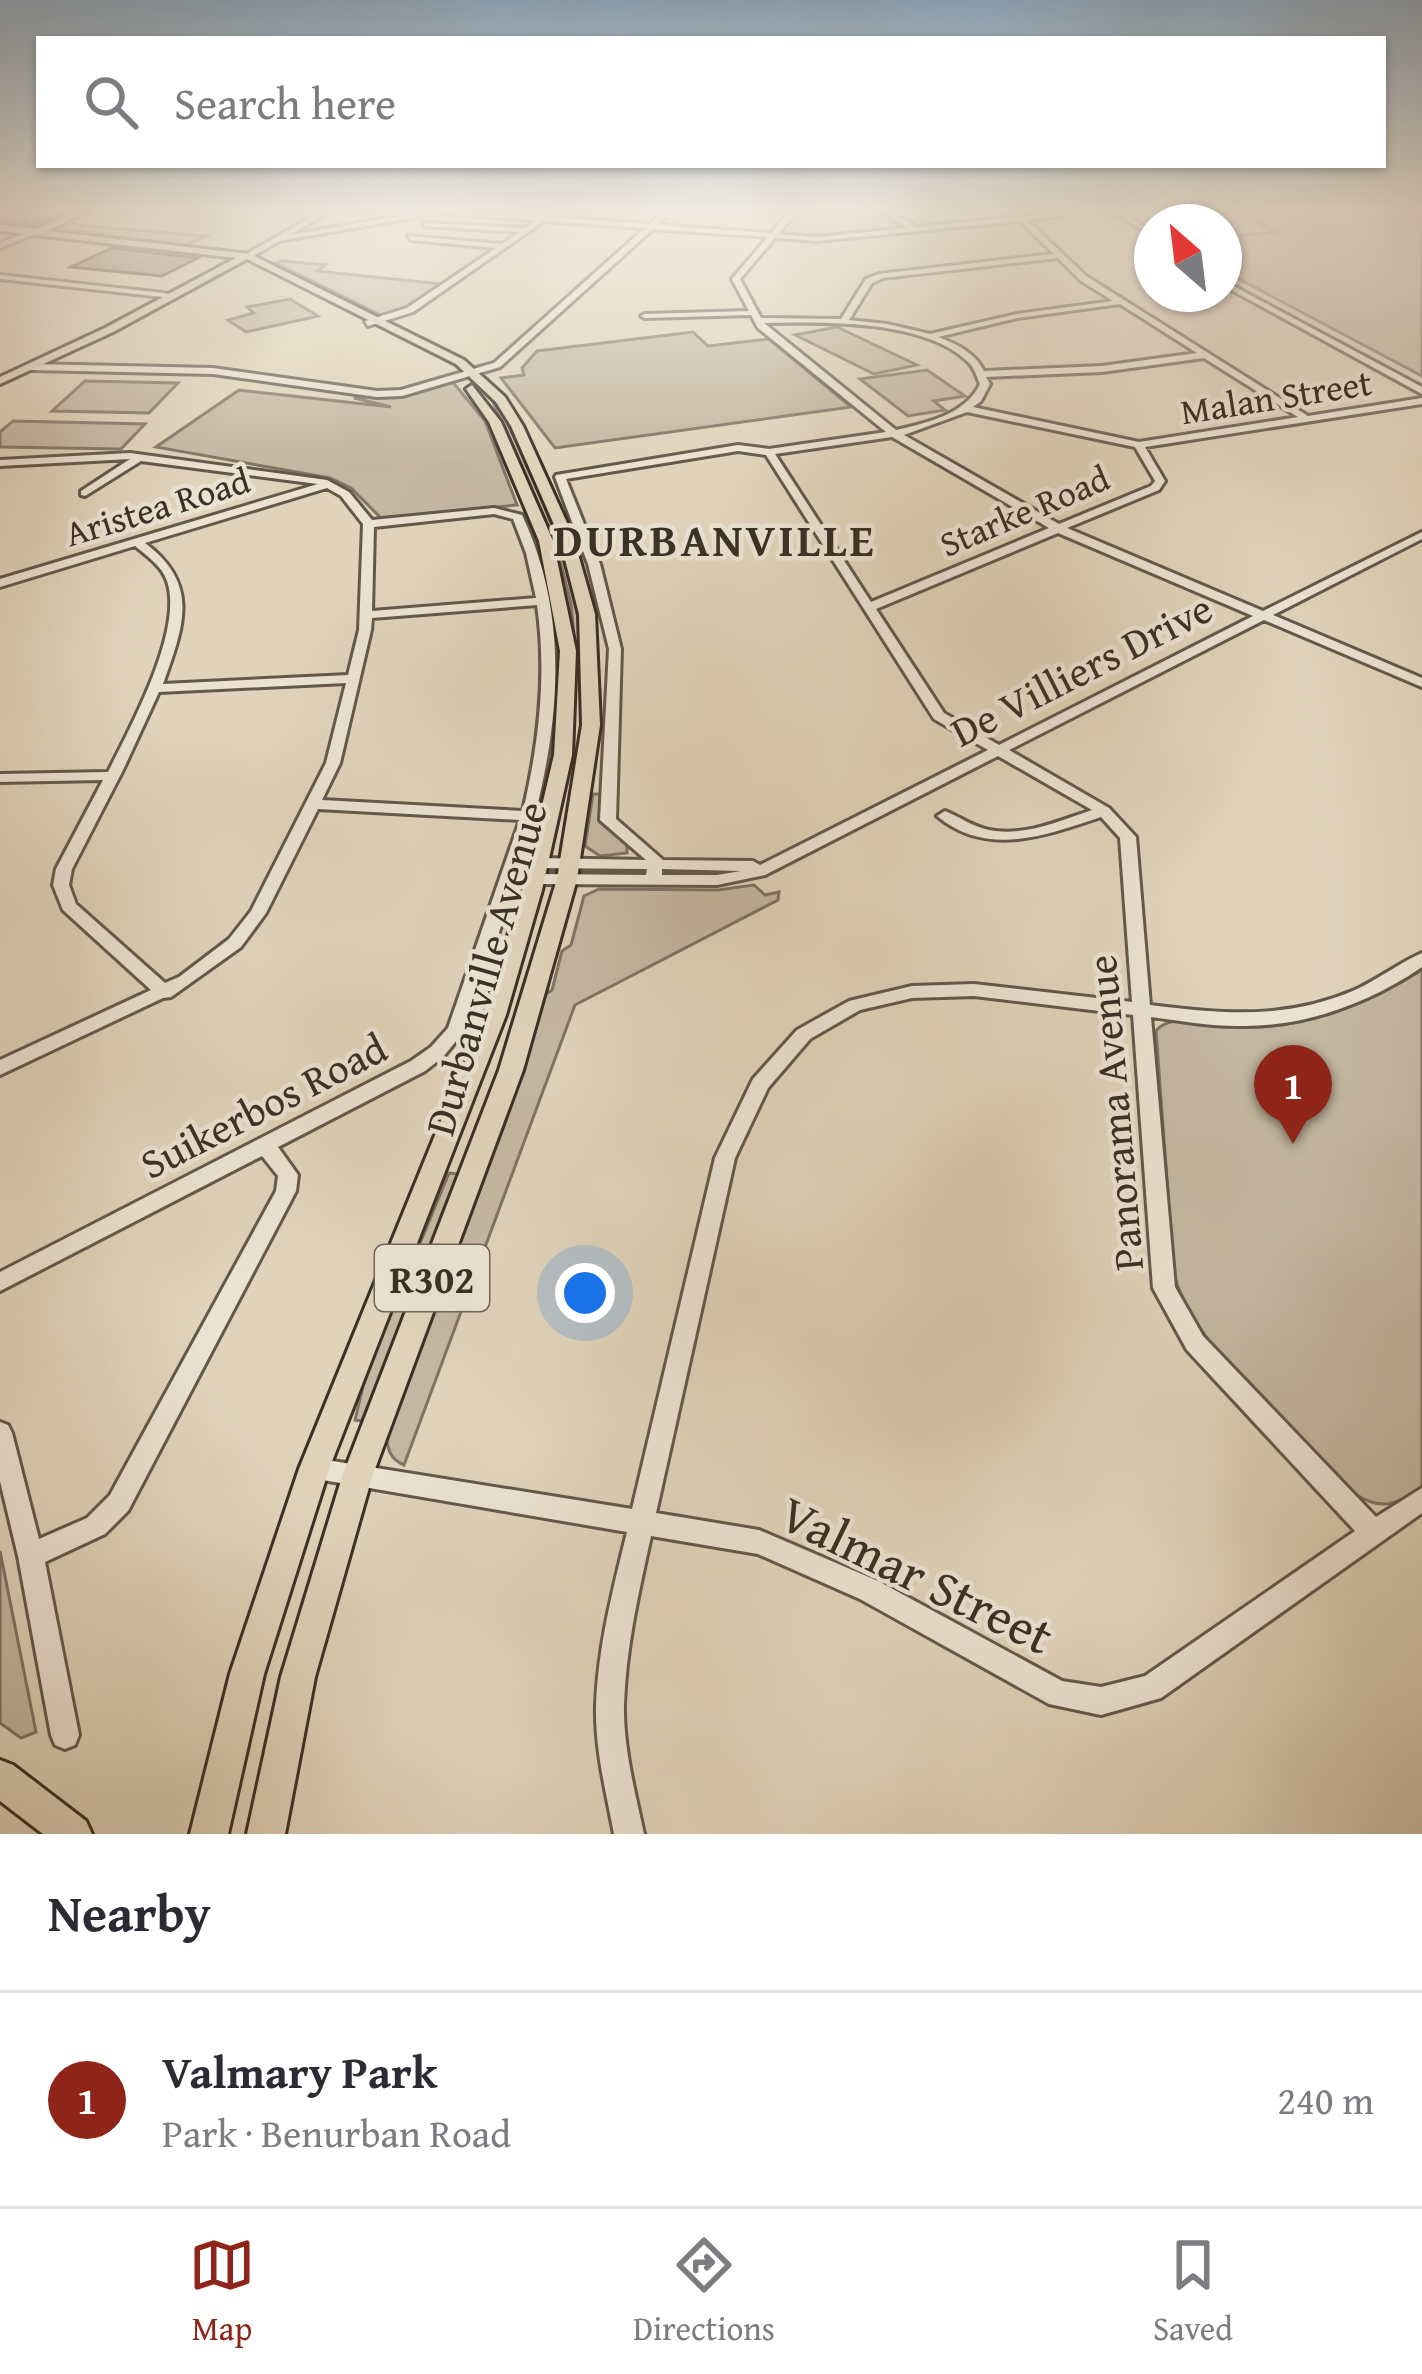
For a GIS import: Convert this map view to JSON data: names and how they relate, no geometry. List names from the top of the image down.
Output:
{
  "streets": {
    "main road": ["Durbanville Avenue", "R302"],
    "street": [
      "Malan Street",
      "Aristea Road",
      "Starke Road",
      "De Villiers Drive",
      "Suikerbos Road",
      "Panorama Avenue",
      "Valmar Street"
    ]
  },
  "crossings": [
    ["Malan Street", "Starke Road"],
    ["De Villiers Drive", "Durbanville Avenue"],
    ["Durbanville Avenue", "Valmar Street"],
    ["Panorama Avenue", "Valmar Street"]
  ],
  "districts": ["DURBANVILLE"],
  "north": "top left",
  "page": {
    "search": "Search here",
    "pins": "1",
    "heading": "Nearby",
    "list": [
      {
        "mark": "1",
        "name": "Valmary Park",
        "note": "Park · Benurban Road",
        "value": "240 m"
      }
    ],
    "nav": ["Map", "Directions", "Saved"]
  }
}
